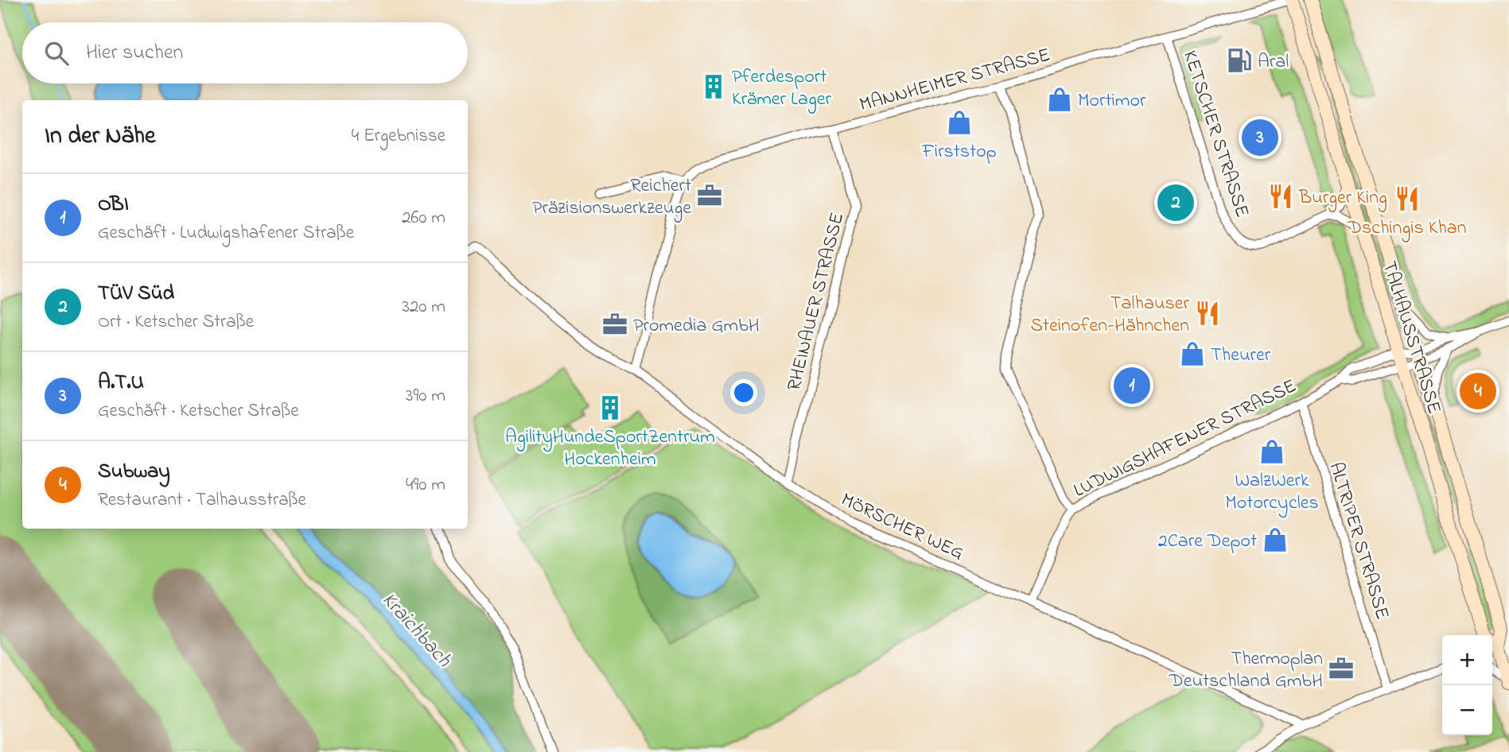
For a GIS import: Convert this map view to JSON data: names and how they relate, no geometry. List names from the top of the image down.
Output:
{
  "streets": {
    "main road": ["TALHAUSSTRASSE"],
    "street": [
      "MANNHEIMER STRASSE",
      "KETSCHER STRASSE",
      "RHEINAUER STRASSE",
      "LUDWIGSHAFENER STRASSE",
      "MÖRSCHER WEG",
      "ALTRIPER STRASSE"
    ]
  },
  "crossings": [
    ["MANNHEIMER STRASSE", "KETSCHER STRASSE"],
    ["MANNHEIMER STRASSE", "RHEINAUER STRASSE"],
    ["MANNHEIMER STRASSE", "TALHAUSSTRASSE"],
    ["KETSCHER STRASSE", "TALHAUSSTRASSE"],
    ["RHEINAUER STRASSE", "MÖRSCHER WEG"],
    ["TALHAUSSTRASSE", "LUDWIGSHAFENER STRASSE"],
    ["LUDWIGSHAFENER STRASSE", "MÖRSCHER WEG"],
    ["LUDWIGSHAFENER STRASSE", "ALTRIPER STRASSE"]
  ],
  "water": ["Kraichbach"],
  "places": {
    "fuel station": ["Aral"],
    "building": ["Pferdesport Krämer Lager", "AgilityHundeSportZentrum Hockenheim"],
    "shop": [
      "Mortimor",
      "Firststop",
      "Theurer",
      "WalzWerk Motorcycles",
      "2Care Depot"
    ],
    "office": ["Reichert Präzisionswerkzeuge", "Promedia GmbH", "Thermoplan Deutschland GmbH"],
    "restaurant": ["Burger King", "Dschingis Khan", "Talhauser Steinofen-Hähnchen"]
  },
  "page": {
    "search": "Hier suchen",
    "heading": ["In der Nähe", "4 Ergebnisse"],
    "pins": [
      "3",
      "2",
      "1",
      "4"
    ],
    "list": [
      {
        "mark": "1",
        "name": "OBI",
        "note": "Geschäft · Ludwigshafener Straße",
        "value": "260 m"
      },
      {
        "mark": "2",
        "name": "TÜV Süd",
        "note": "Ort · Ketscher Straße",
        "value": "320 m"
      },
      {
        "mark": "3",
        "name": "A.T.U",
        "note": "Geschäft · Ketscher Straße",
        "value": "390 m"
      },
      {
        "mark": "4",
        "name": "Subway",
        "note": "Restaurant · Talhausstraße",
        "value": "490 m"
      }
    ],
    "map_buttons": ["+", "−"]
  }
}
